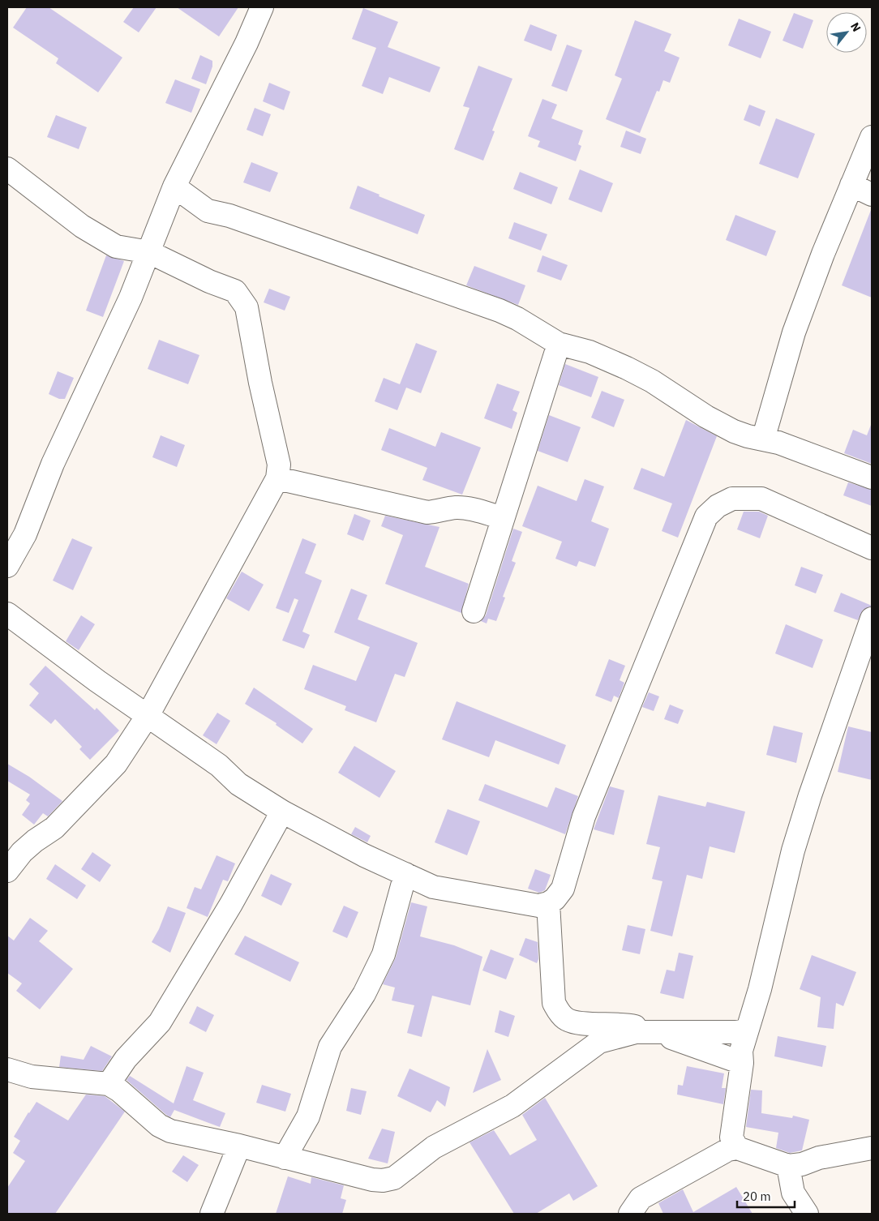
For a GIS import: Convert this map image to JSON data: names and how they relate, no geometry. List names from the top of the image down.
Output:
{
  "scale_bar": "20 m",
  "north": "top right"
}
